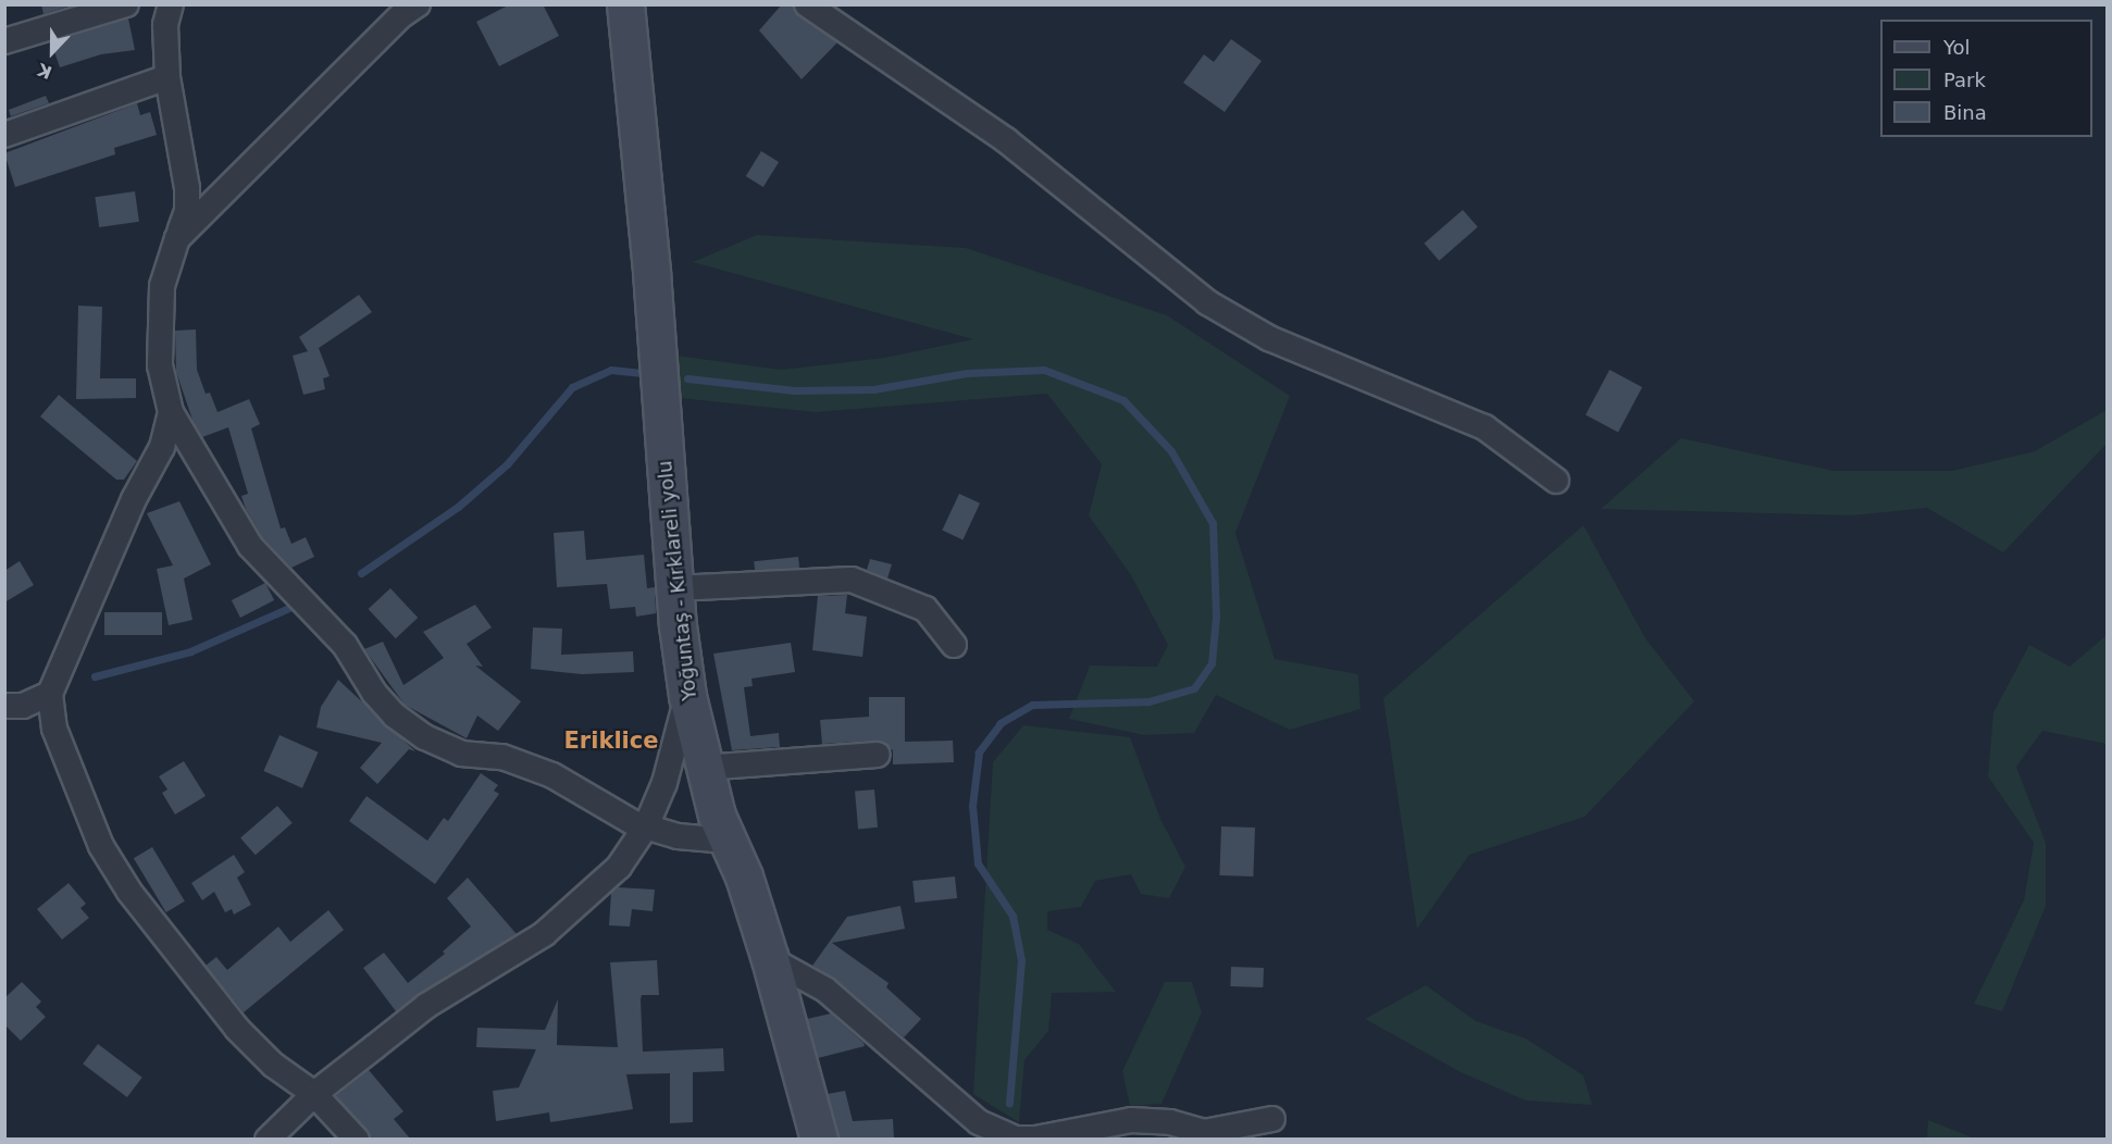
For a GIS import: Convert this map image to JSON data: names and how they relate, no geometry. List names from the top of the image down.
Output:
{
  "streets": {
    "street": ["Yoğuntaş - Kırklareli yolu"]
  },
  "districts": ["Eriklice"],
  "legend": ["Yol", "Park", "Bina"],
  "north": "bottom"
}
